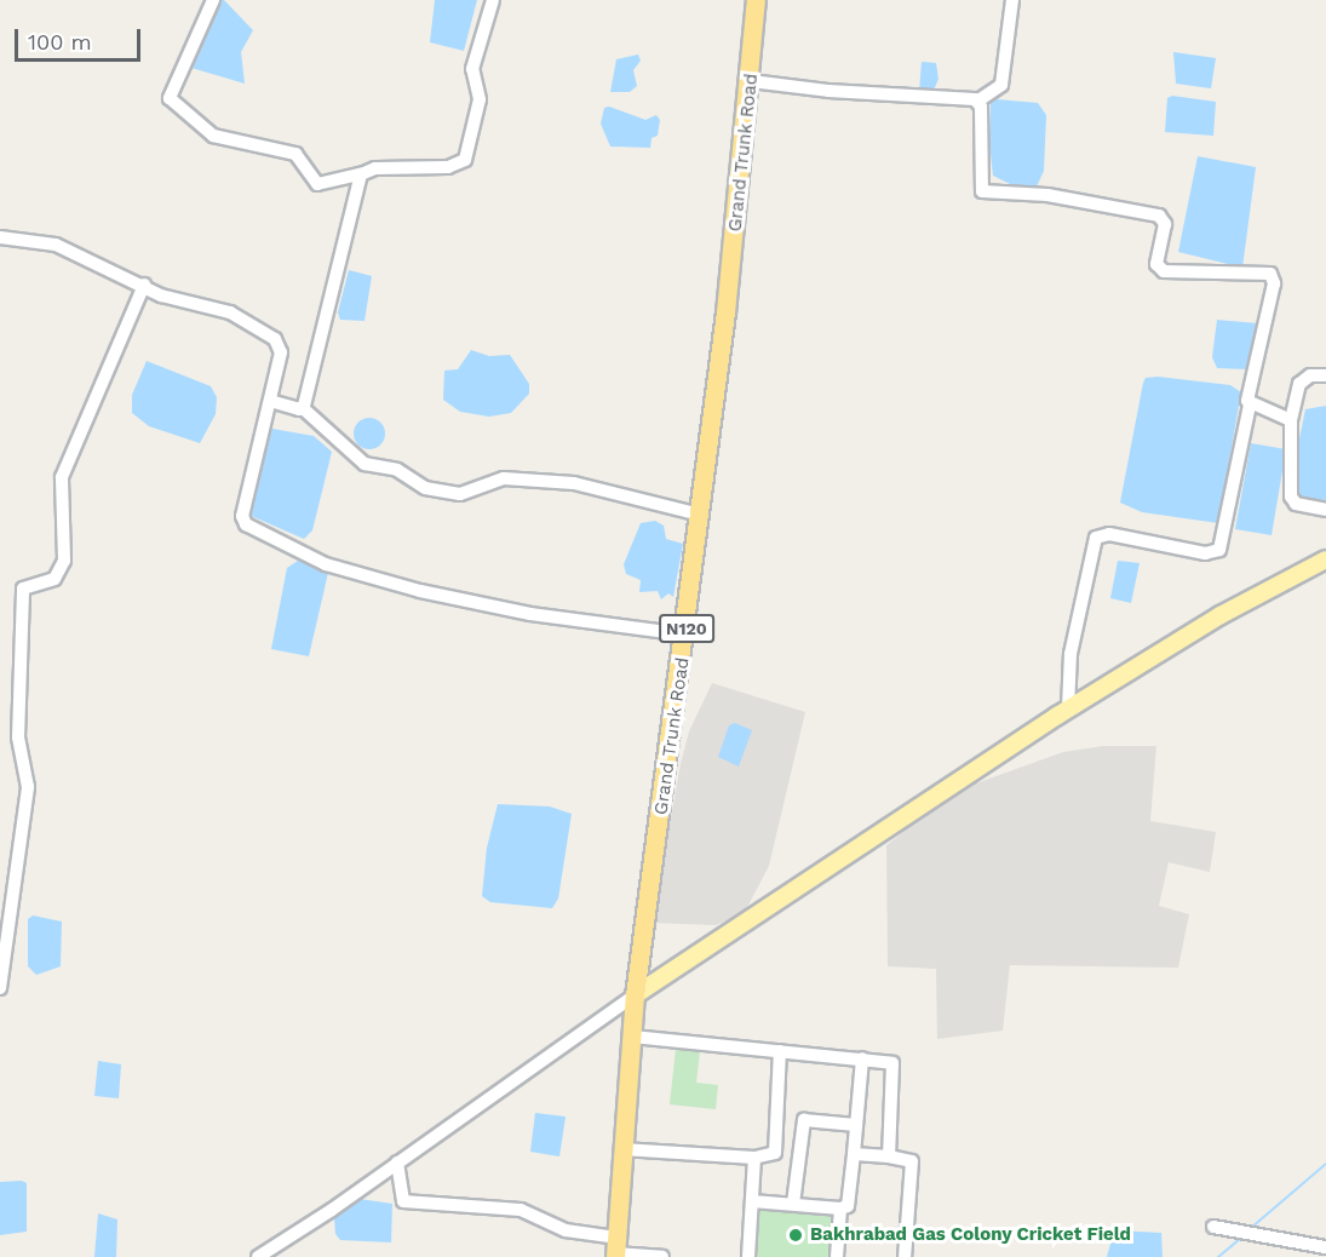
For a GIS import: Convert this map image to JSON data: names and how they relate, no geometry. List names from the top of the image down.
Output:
{
  "streets": {
    "highway": ["Grand Trunk Road", "N120"]
  },
  "places": ["Bakhrabad Gas Colony Cricket Field"],
  "scale_bar": "100 m"
}
